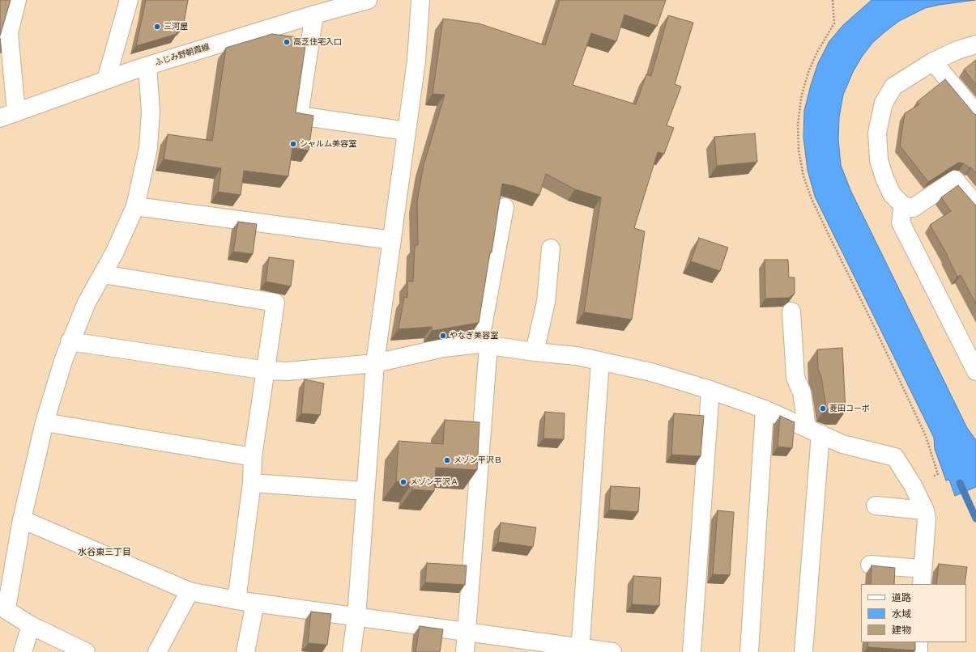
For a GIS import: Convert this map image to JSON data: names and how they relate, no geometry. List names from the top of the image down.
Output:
{
  "streets": {
    "street": ["ふじみ野朝霞線"]
  },
  "districts": ["水谷東三丁目"],
  "places": [
    "三河屋",
    "高芝住宅入口",
    "シャルム美容室",
    "やなぎ美容室",
    "菱田コーポ",
    "メゾン平沢Ｂ",
    "メゾン平沢Ａ"
  ],
  "legend": ["道路", "水域", "建物"]
}
